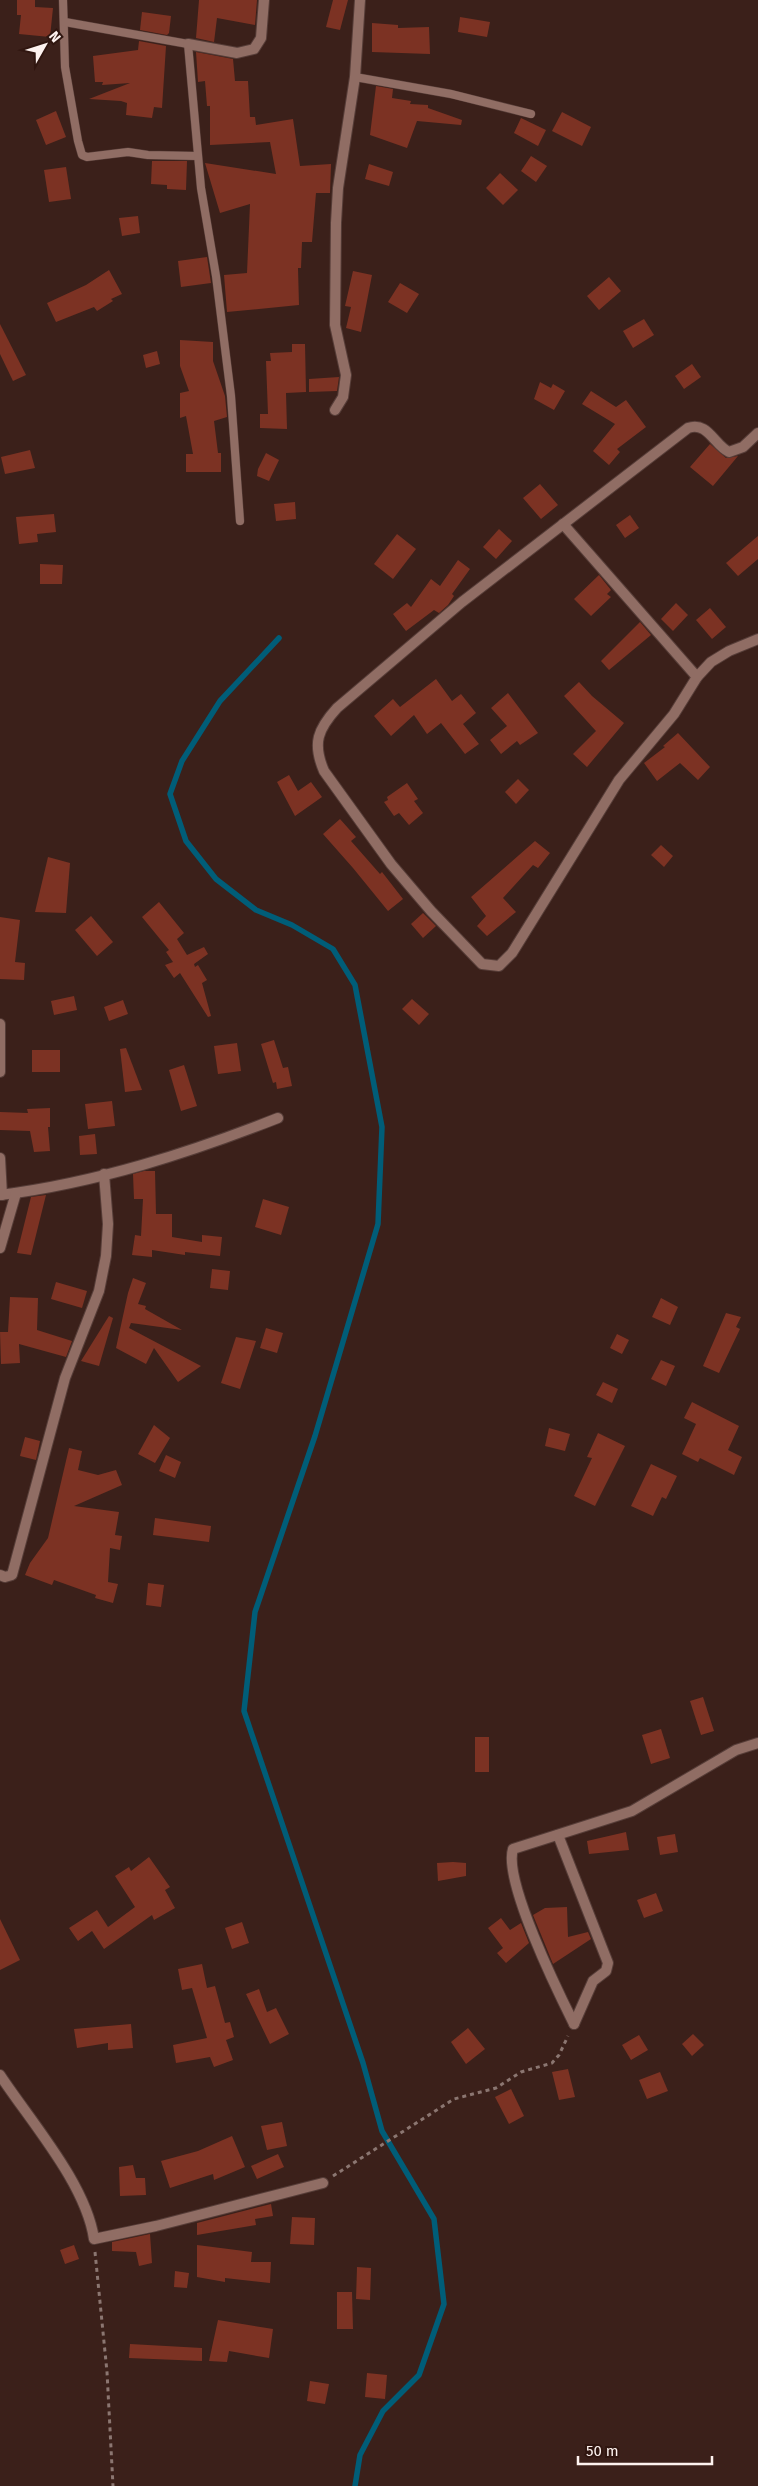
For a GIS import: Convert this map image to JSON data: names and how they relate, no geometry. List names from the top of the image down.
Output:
{
  "scale_bar": "50 m",
  "north": "top right"
}
